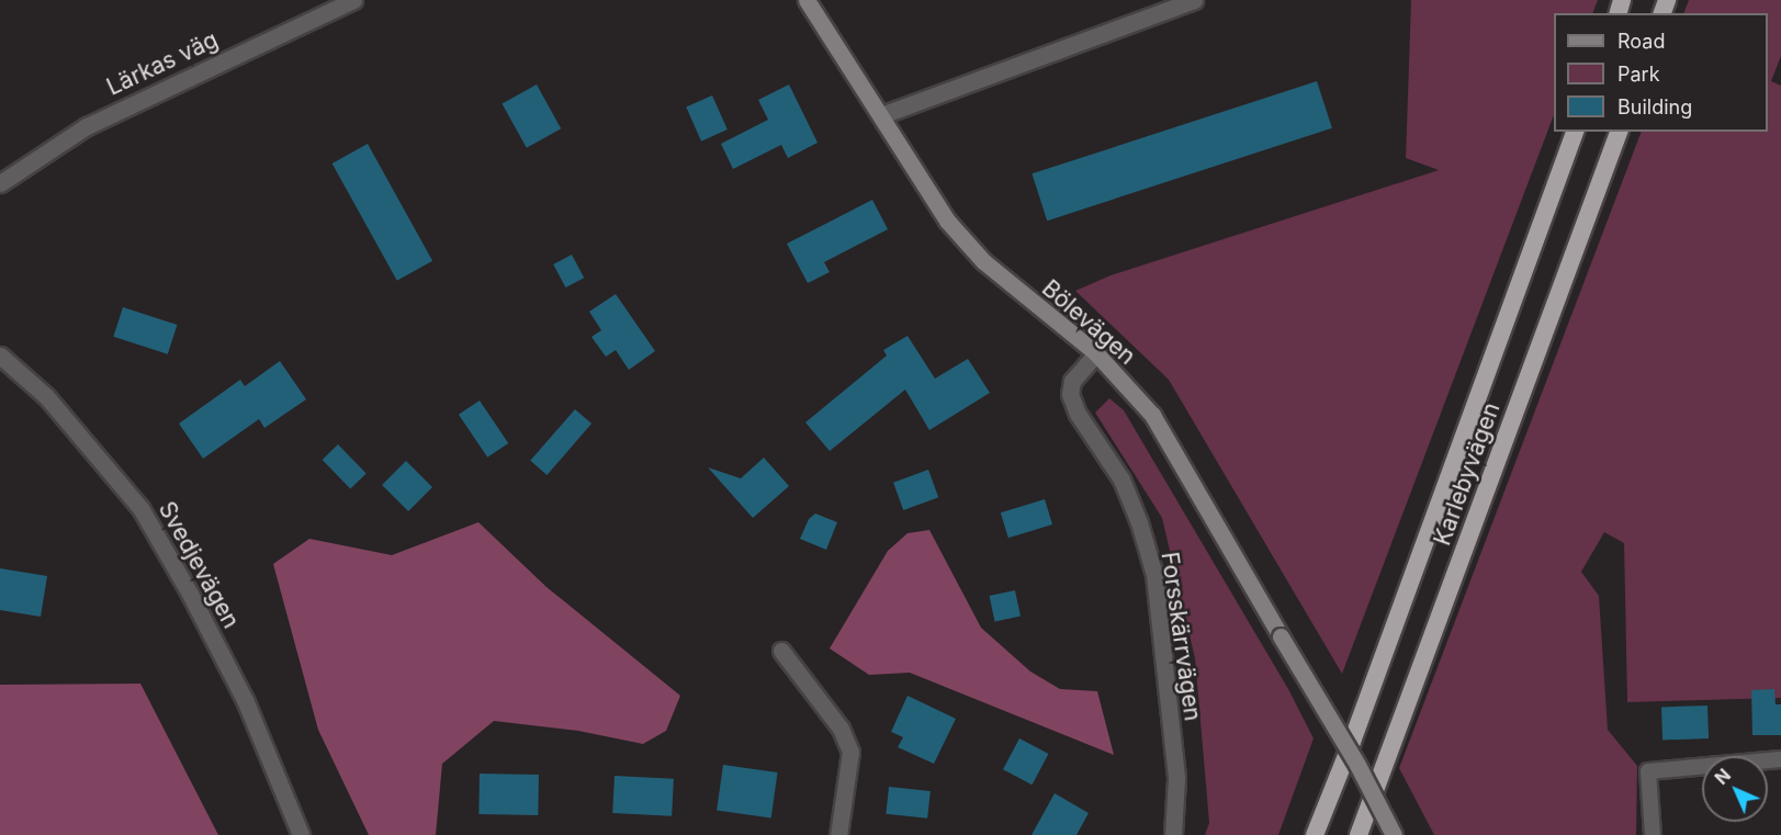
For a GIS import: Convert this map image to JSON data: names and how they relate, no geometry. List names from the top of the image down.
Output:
{
  "streets": {
    "highway": ["Karlebyvägen"],
    "main road": ["Bölevägen"],
    "street": ["Lärkas väg", "Svedjevägen", "Forsskärrvägen"]
  },
  "crossings": [
    ["Bölevägen", "Forsskärrvägen"]
  ],
  "legend": ["Road", "Park", "Building"],
  "north": "top left"
}
